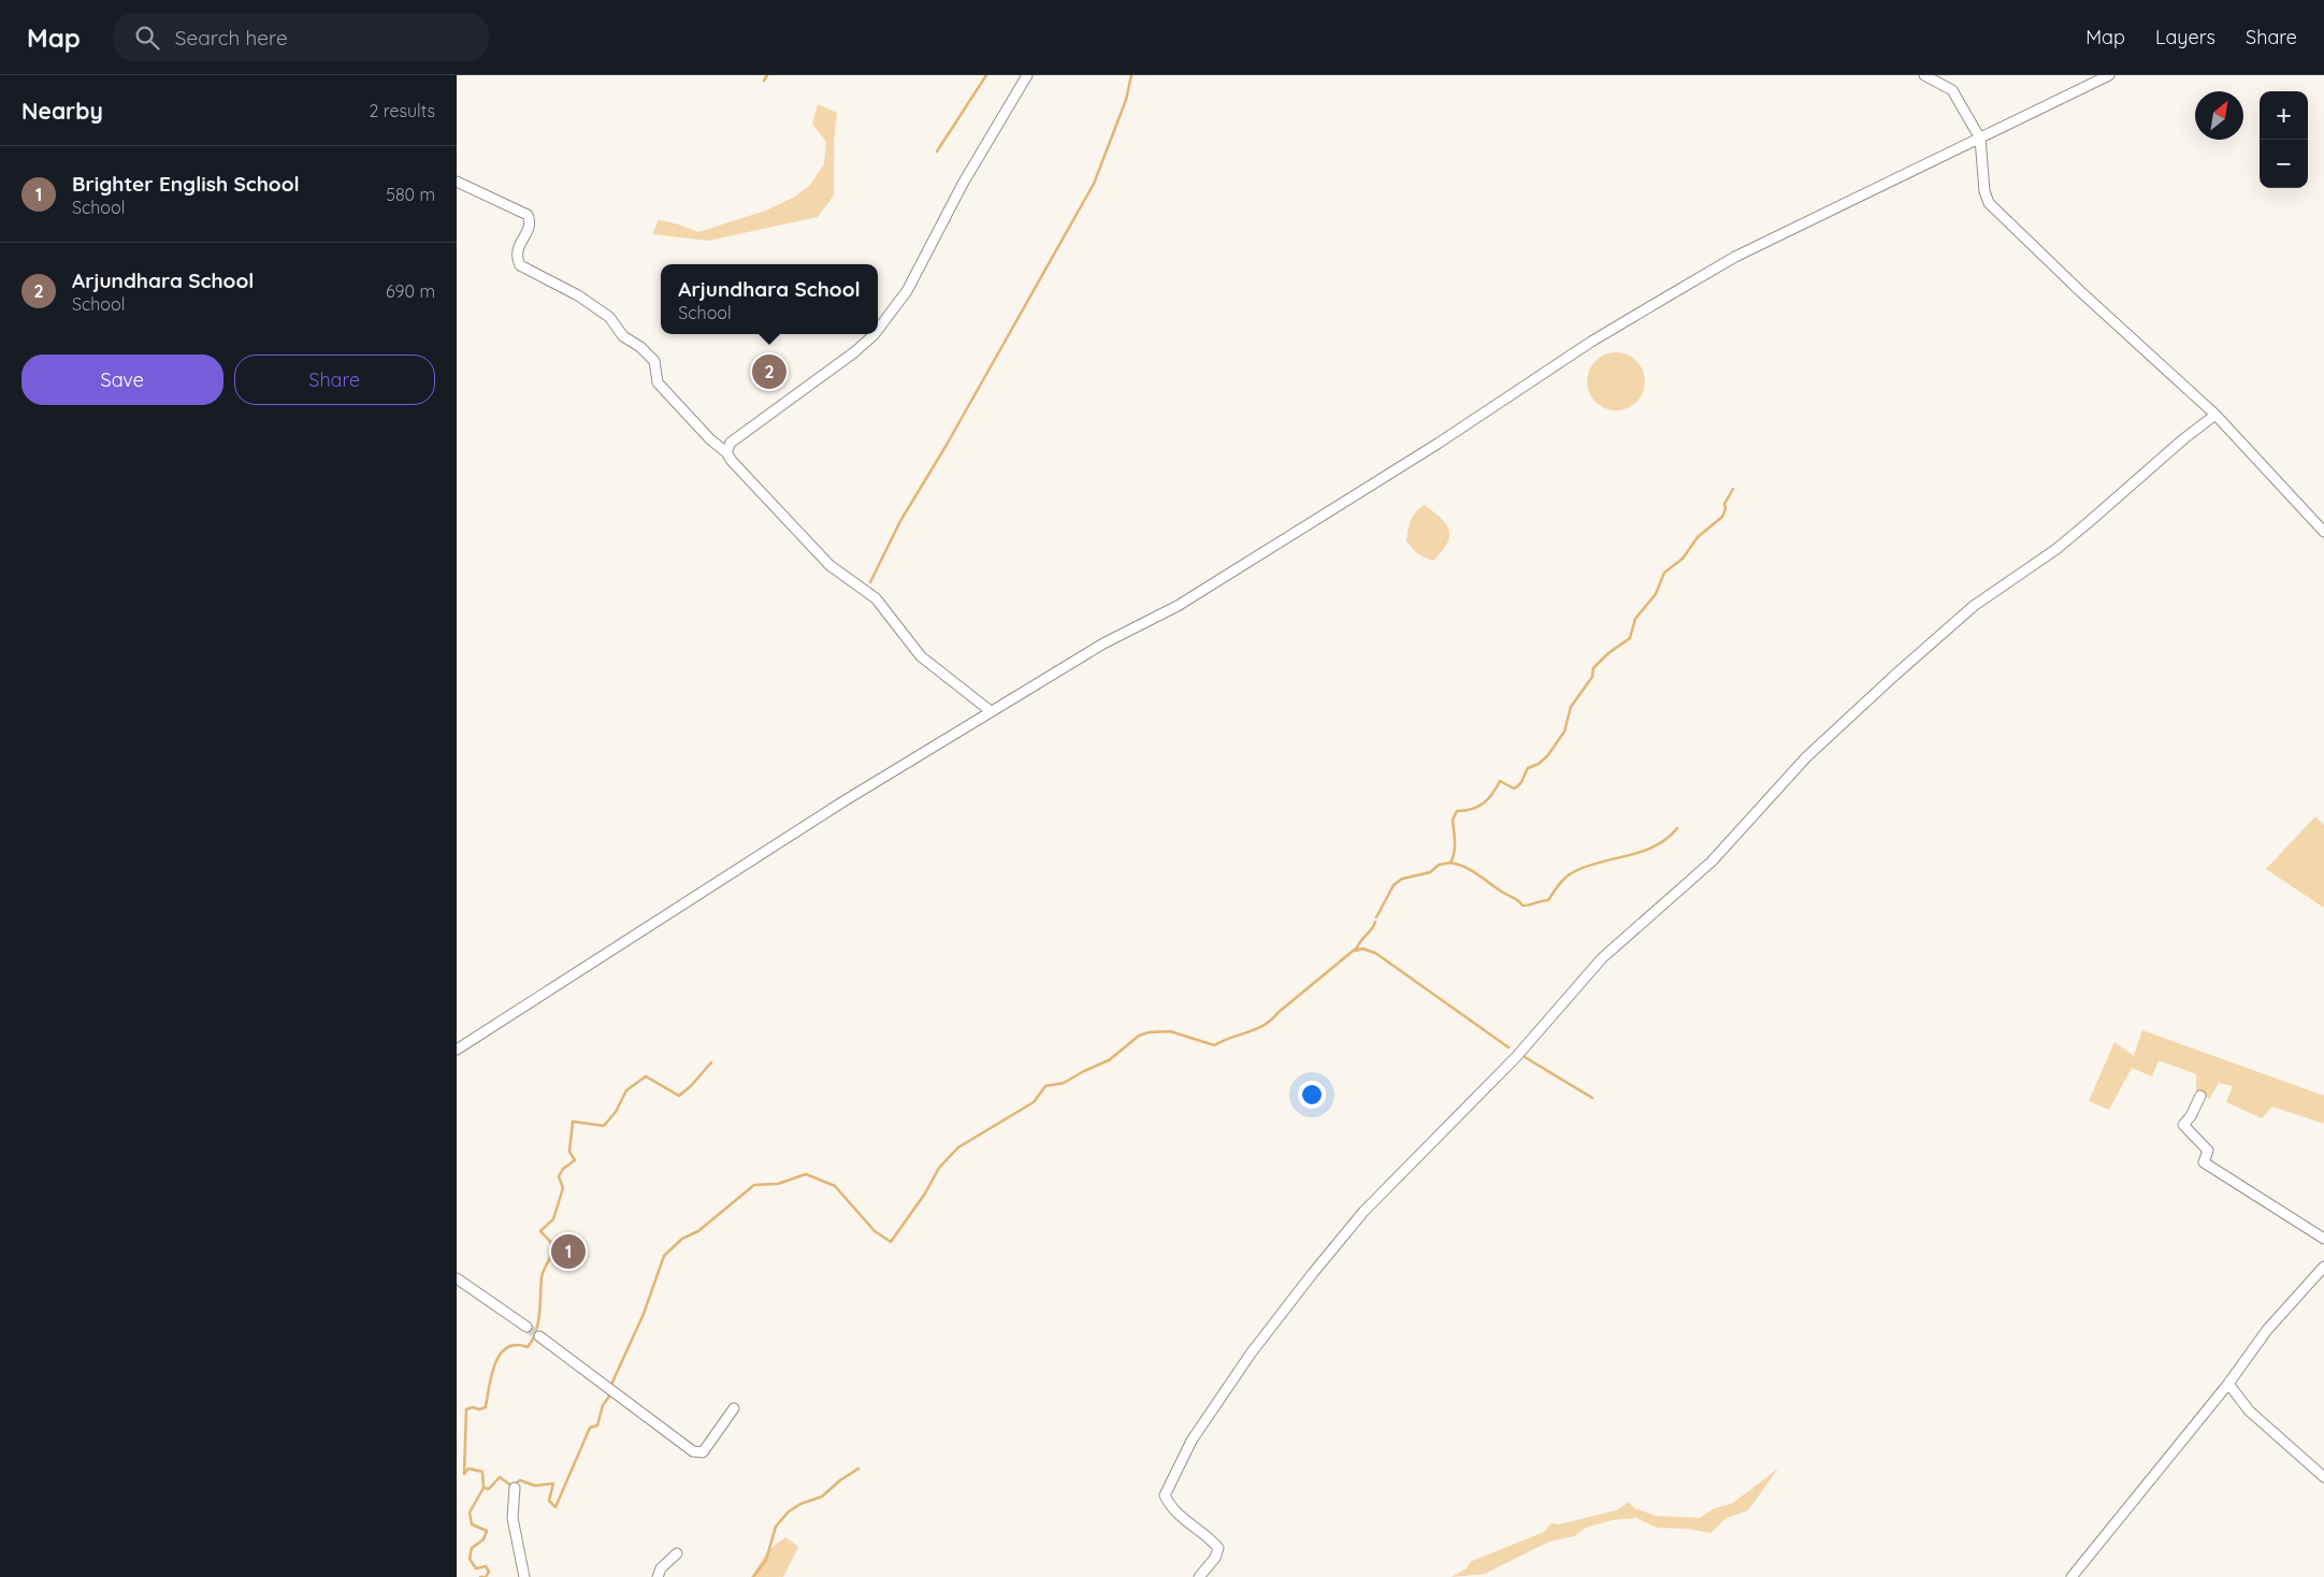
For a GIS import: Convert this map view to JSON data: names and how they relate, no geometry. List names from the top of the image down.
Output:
{
  "north": "top right",
  "page": {
    "header": "Map",
    "search": "Search here",
    "nav": ["Map", "Layers", "Share"],
    "heading": ["Nearby", "2 results"],
    "map_buttons": ["+", "−"],
    "list": [
      {
        "mark": "1",
        "name": "Brighter English School",
        "note": "School",
        "value": "580 m"
      },
      {
        "mark": "2",
        "name": "Arjundhara School",
        "note": "School",
        "value": "690 m"
      }
    ],
    "popup": ["Arjundhara School", "School"],
    "buttons": ["Save", "Share"],
    "pins": ["2", "1"]
  }
}
